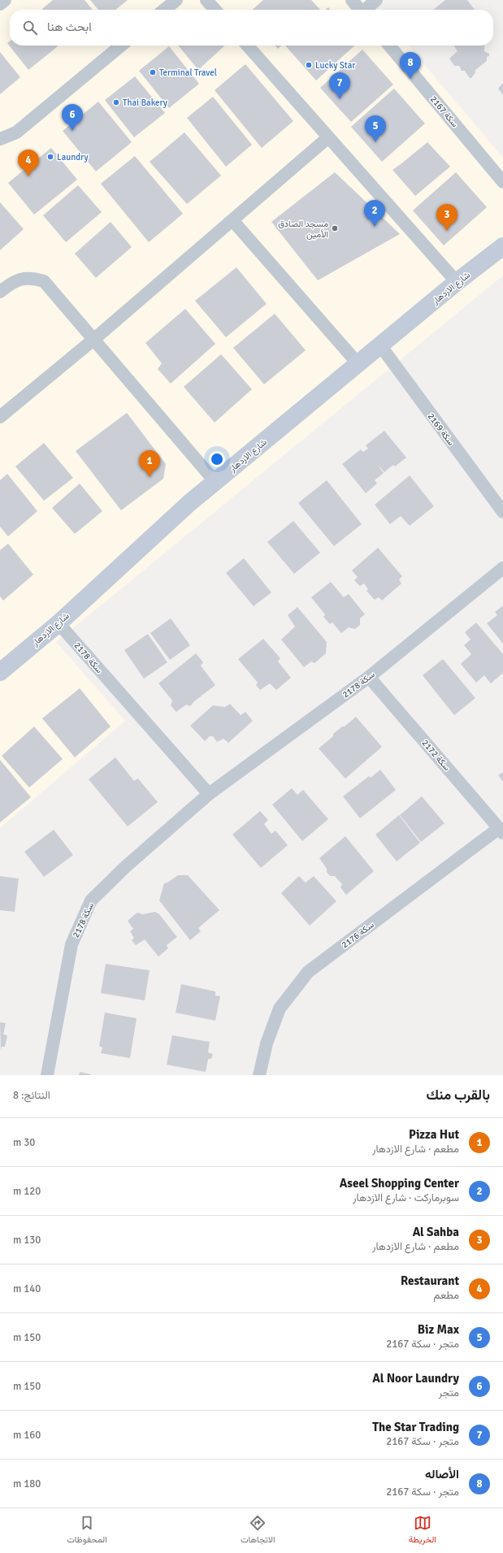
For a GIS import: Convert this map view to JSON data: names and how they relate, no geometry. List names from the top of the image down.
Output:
{
  "streets": {
    "street": [
      "سكة 2167",
      "شارع الازدهار",
      "سكة 2169",
      "سكة 2178",
      "سكة 2172",
      "سكة 2176"
    ]
  },
  "crossings": [
    ["شارع الازدهار", "سكة 2169"],
    ["شارع الازدهار", "سكة 2178"],
    ["سكة 2178", "سكة 2172"],
    ["سكة 2172", "سكة 2176"]
  ],
  "places": [
    "Lucky Star",
    "Terminal Travel",
    "Thai Bakery",
    "Laundry",
    "مسجد الصادق الأمين"
  ],
  "page": {
    "search": "ابحث هنا",
    "pins": [
      "8",
      "7",
      "6",
      "5",
      "4",
      "2",
      "3",
      "1"
    ],
    "heading": ["بالقرب منك", "النتائج: 8"],
    "list": [
      {
        "mark": "1",
        "name": "Pizza Hut",
        "note": "مطعم · شارع الازدهار",
        "value": "30 m"
      },
      {
        "mark": "2",
        "name": "Aseel Shopping Center",
        "note": "سوبرماركت · شارع الازدهار",
        "value": "120 m"
      },
      {
        "mark": "3",
        "name": "Al Sahba",
        "note": "مطعم · شارع الازدهار",
        "value": "130 m"
      },
      {
        "mark": "4",
        "name": "Restaurant",
        "note": "مطعم",
        "value": "140 m"
      },
      {
        "mark": "5",
        "name": "Biz Max",
        "note": "متجر · سكة 2167",
        "value": "150 m"
      },
      {
        "mark": "6",
        "name": "Al Noor Laundry",
        "note": "متجر",
        "value": "150 m"
      },
      {
        "mark": "7",
        "name": "The Star Trading",
        "note": "متجر · سكة 2167",
        "value": "160 m"
      },
      {
        "mark": "8",
        "name": "الأصاله",
        "note": "متجر · سكة 2167",
        "value": "180 m"
      }
    ],
    "nav": ["الخريطة", "الاتجاهات", "المحفوظات"]
  }
}
